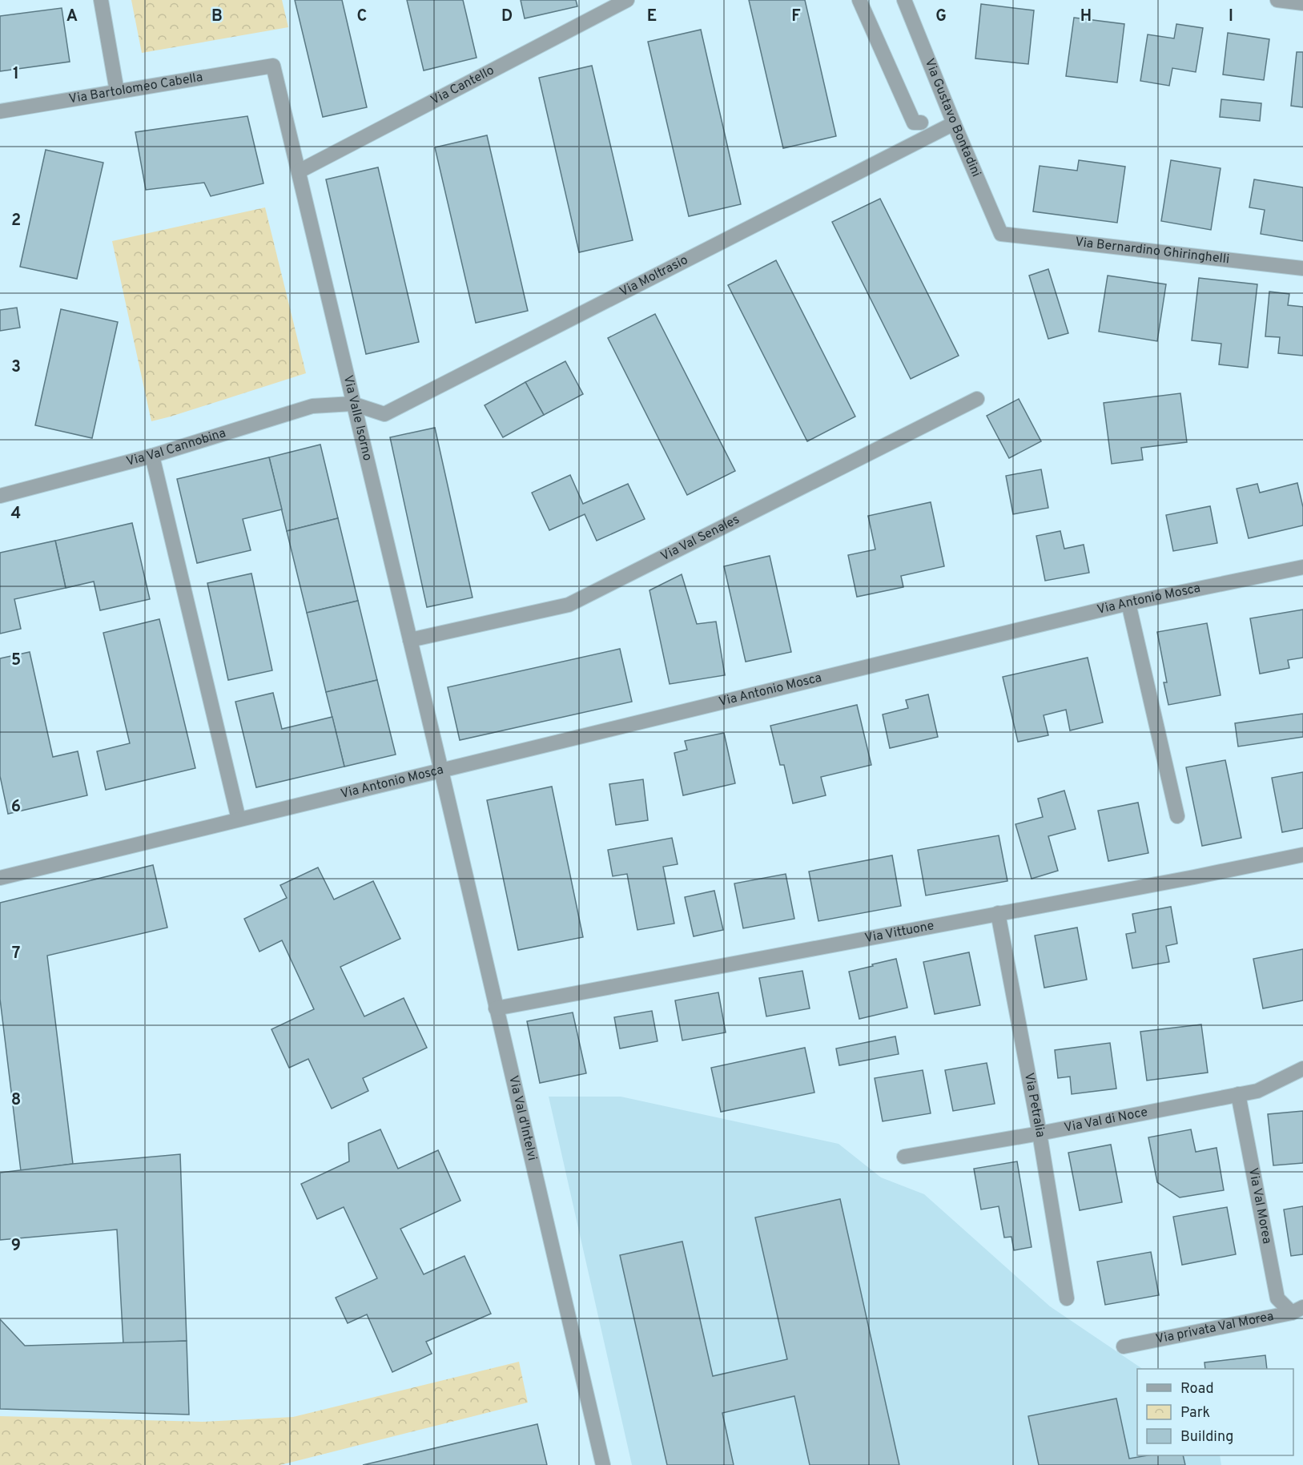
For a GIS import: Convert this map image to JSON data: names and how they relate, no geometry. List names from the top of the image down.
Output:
{
  "streets": {
    "street": [
      "Via Cantello",
      "Via Bartolomeo Cabella",
      "Via Gustavo Bontadini",
      "Via Bernardino Ghiringhelli",
      "Via Moltrasio",
      "Via Valle Isorno",
      "Via Val Cannobina",
      "Via Val Senales",
      "Via Antonio Mosca",
      "Via Vittuone",
      "Via Petralia",
      "Via Val d'Intelvi",
      "Via Val di Noce",
      "Via Val Morea",
      "Via privata Val Morea"
    ]
  },
  "crossings": [
    ["Via Cantello", "Via Valle Isorno"],
    ["Via Bartolomeo Cabella", "Via Valle Isorno"],
    ["Via Gustavo Bontadini", "Via Bernardino Ghiringhelli"],
    ["Via Gustavo Bontadini", "Via Moltrasio"],
    ["Via Moltrasio", "Via Valle Isorno"],
    ["Via Moltrasio", "Via Val Cannobina"],
    ["Via Valle Isorno", "Via Val Cannobina"],
    ["Via Valle Isorno", "Via Val Senales"],
    ["Via Valle Isorno", "Via Antonio Mosca"],
    ["Via Valle Isorno", "Via Val d'Intelvi"],
    ["Via Antonio Mosca", "Via Val d'Intelvi"],
    ["Via Vittuone", "Via Petralia"],
    ["Via Vittuone", "Via Val d'Intelvi"],
    ["Via Petralia", "Via Val di Noce"],
    ["Via Val di Noce", "Via Val Morea"],
    ["Via Val Morea", "Via privata Val Morea"]
  ],
  "legend": ["Road", "Park", "Building"],
  "grid": {
    "columns": [
      "A",
      "B",
      "C",
      "D",
      "E",
      "F",
      "G",
      "H",
      "I"
    ],
    "rows": [
      "1",
      "2",
      "3",
      "4",
      "5",
      "6",
      "7",
      "8",
      "9"
    ]
  }
}
